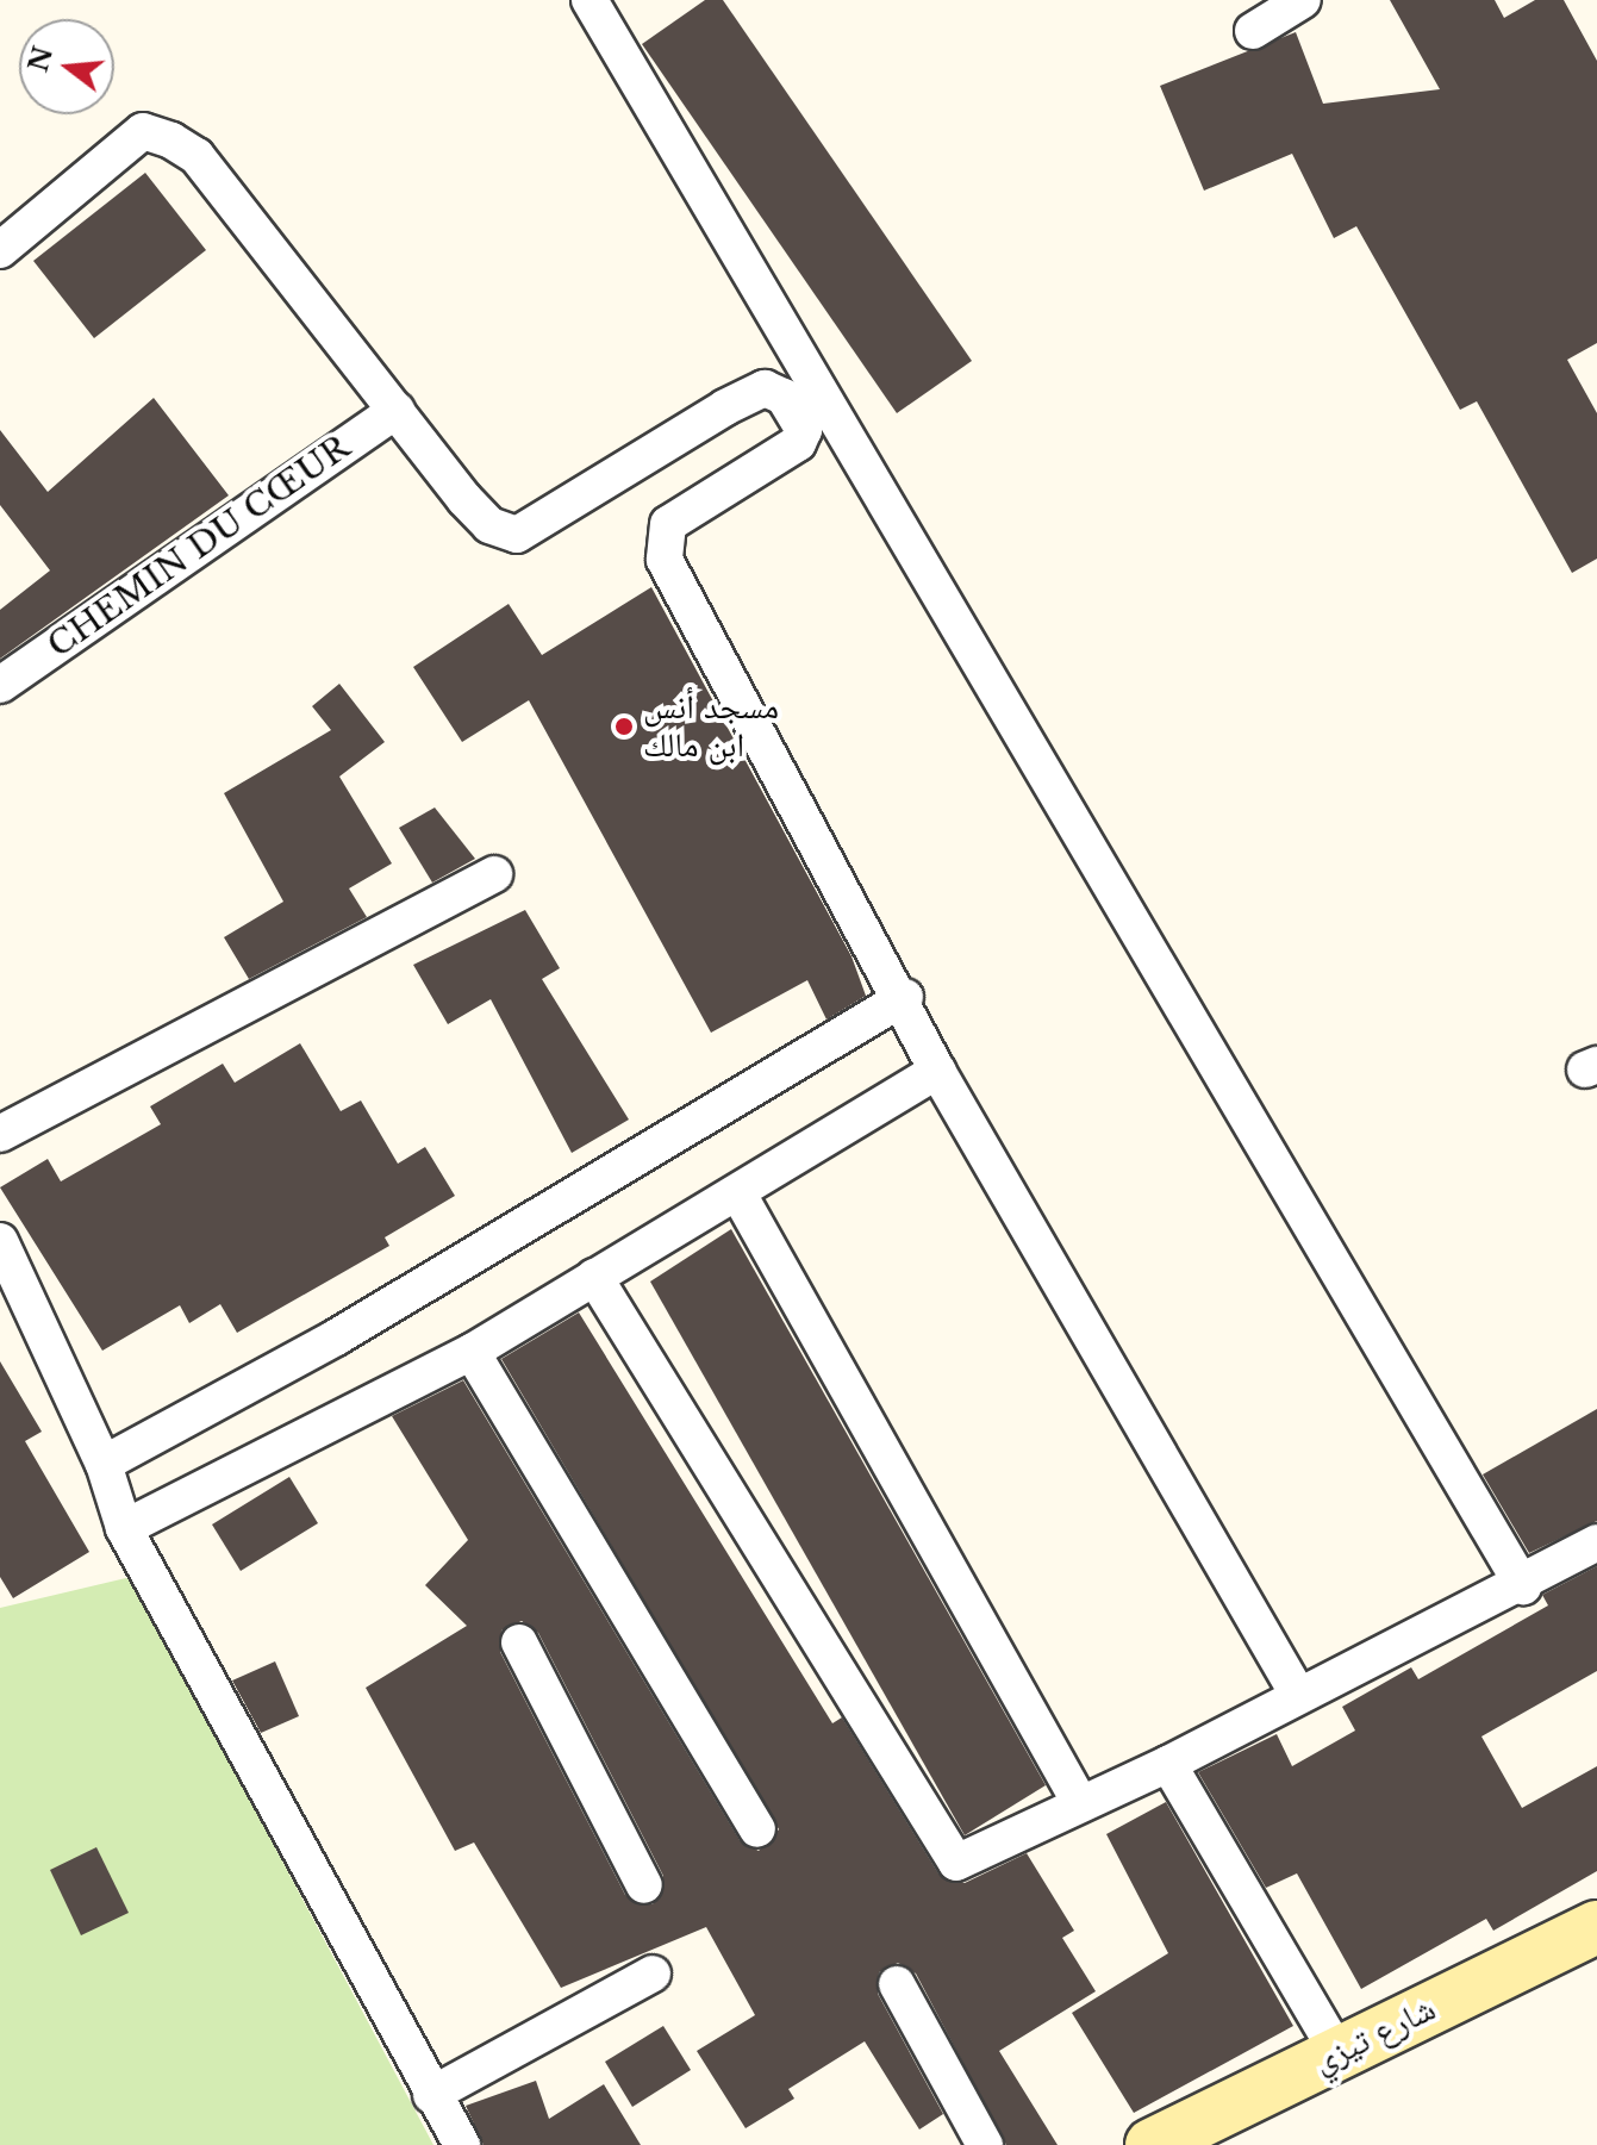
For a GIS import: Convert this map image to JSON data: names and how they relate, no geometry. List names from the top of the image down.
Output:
{
  "streets": {
    "street": ["CHEMIN DU CŒUR", "شارع تيزي"]
  },
  "places": ["مسجد أنس ابن مالك"],
  "north": "left"
}
